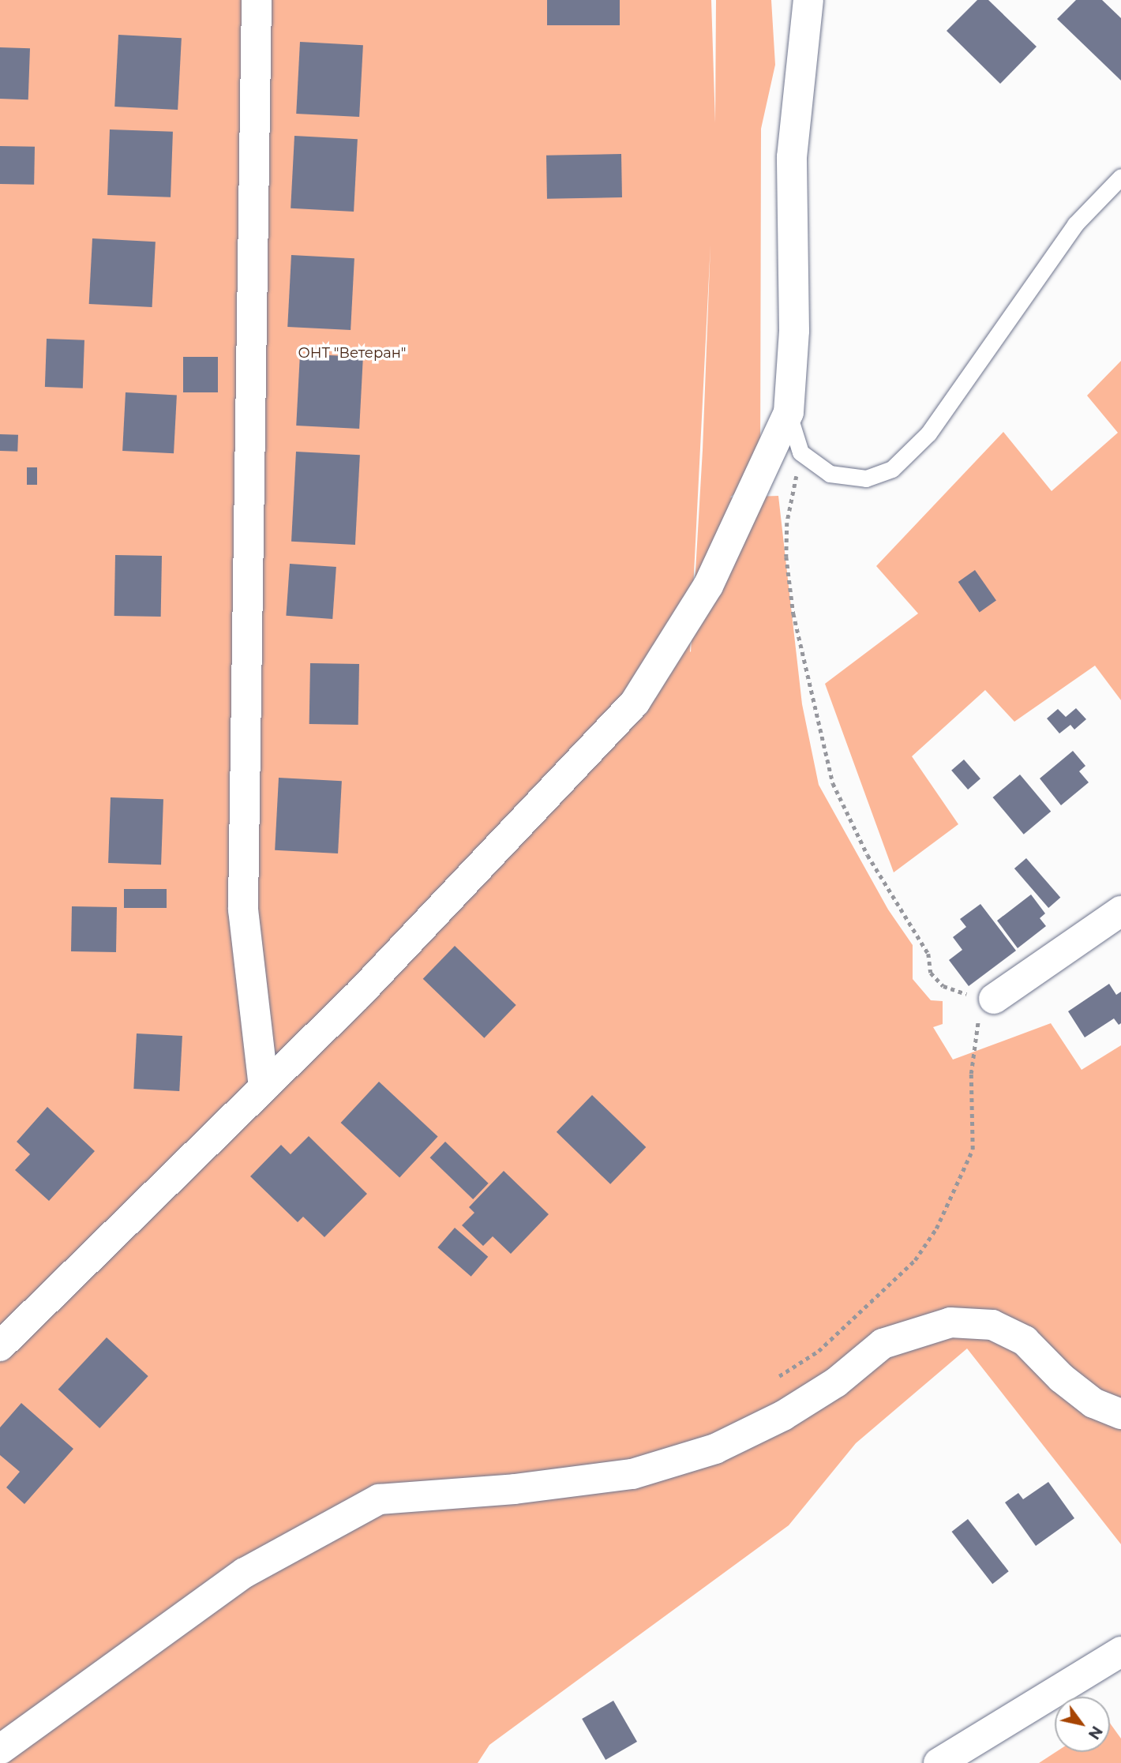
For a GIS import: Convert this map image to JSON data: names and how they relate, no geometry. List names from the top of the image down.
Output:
{
  "parks": ["ОНТ \"Ветеран\""],
  "north": "bottom right"
}
